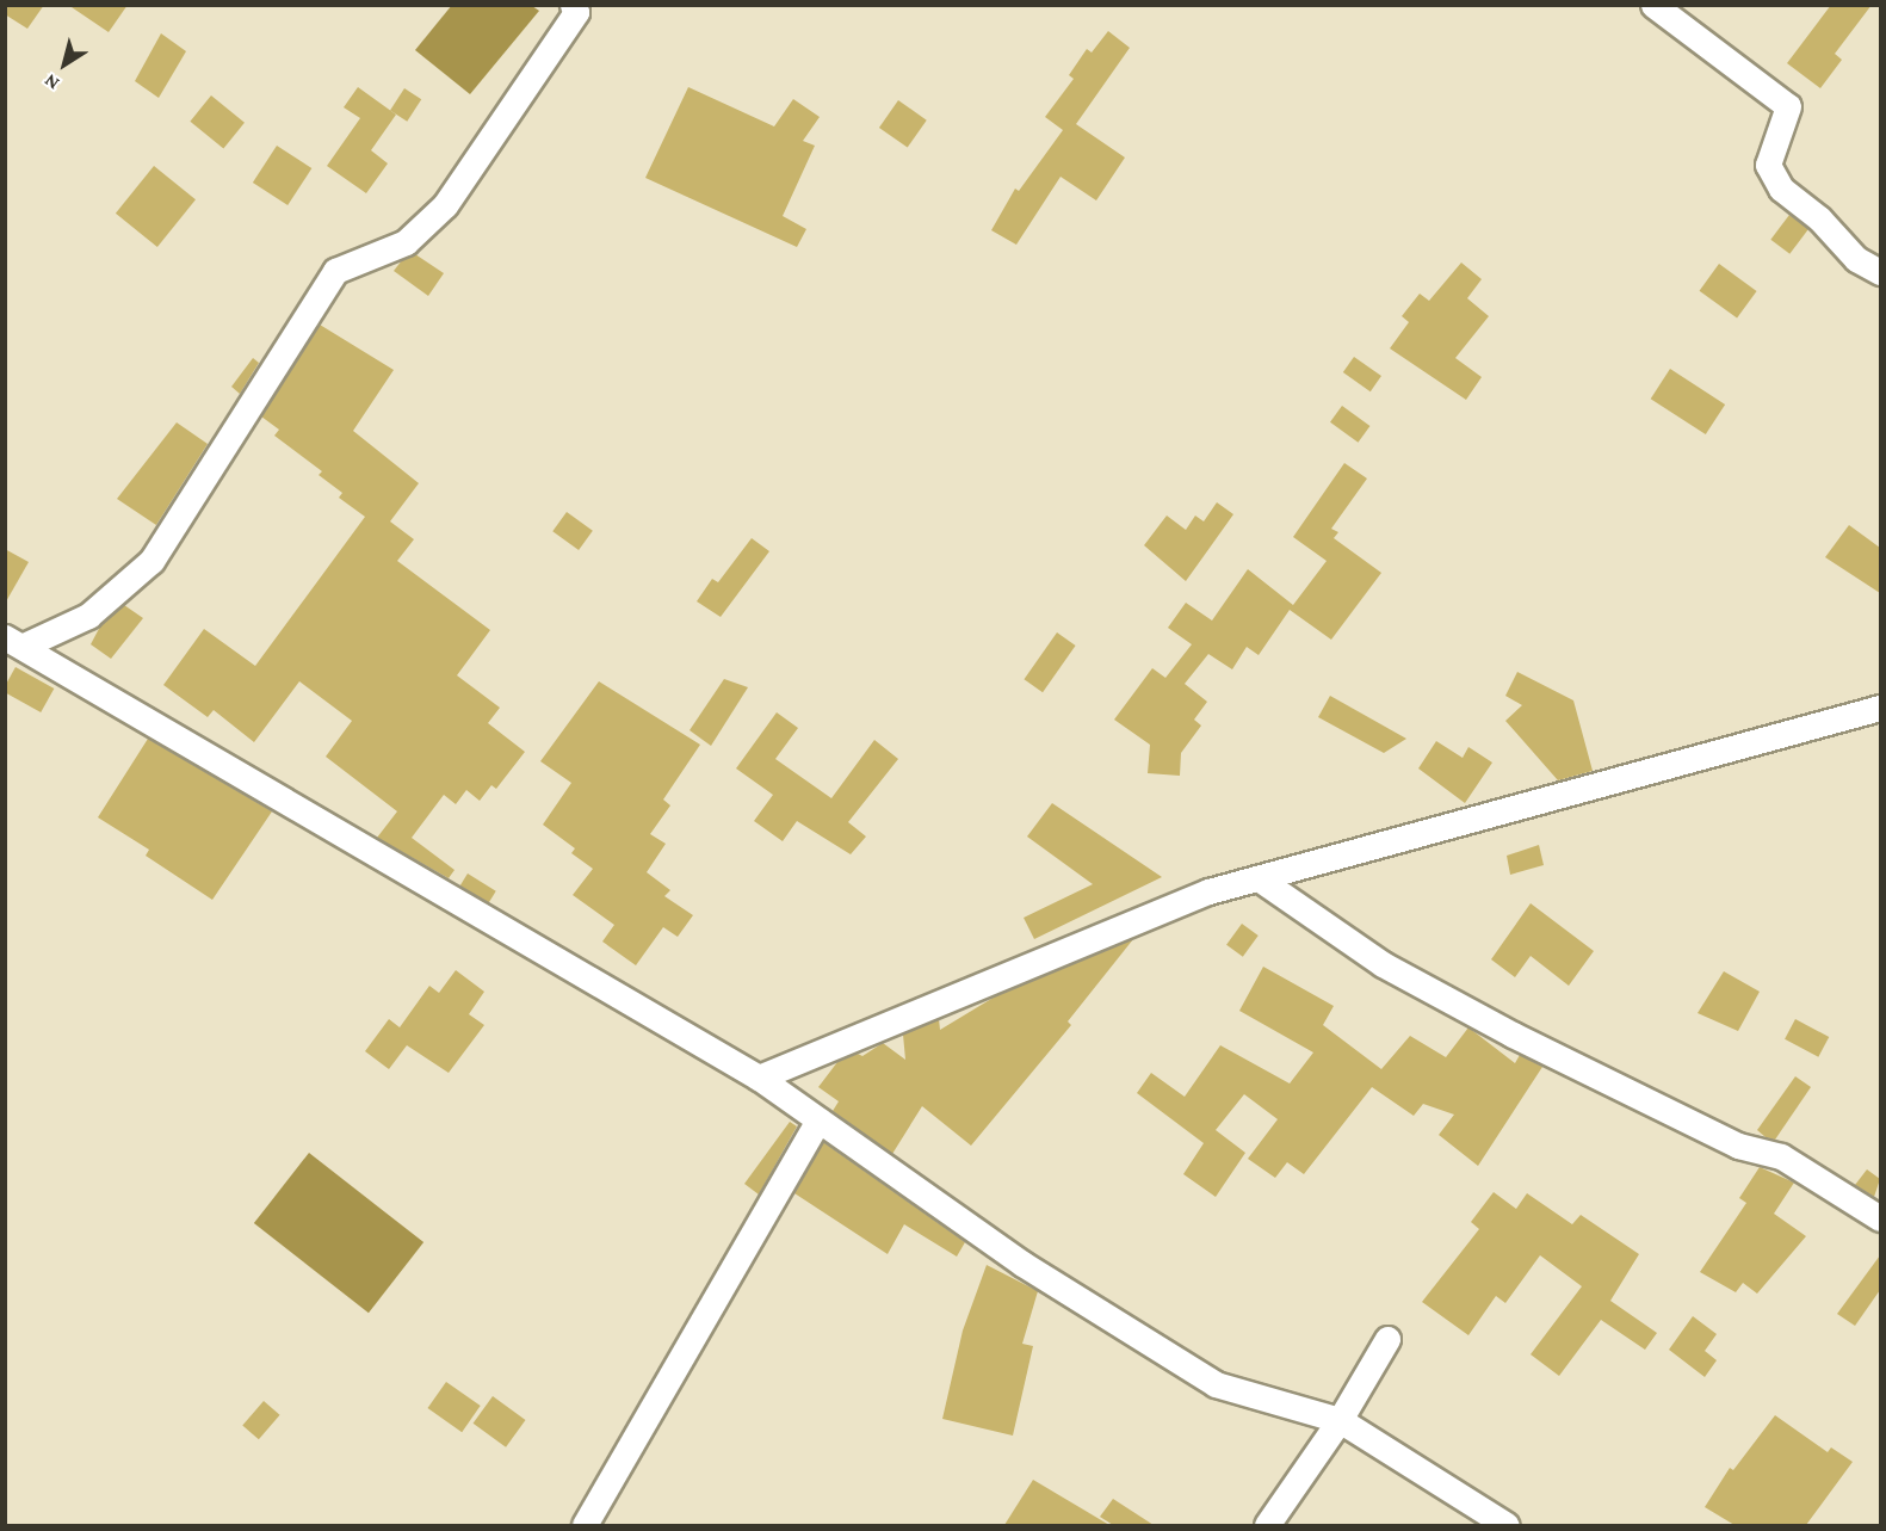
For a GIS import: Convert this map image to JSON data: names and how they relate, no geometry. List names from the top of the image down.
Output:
{
  "north": "bottom left"
}
